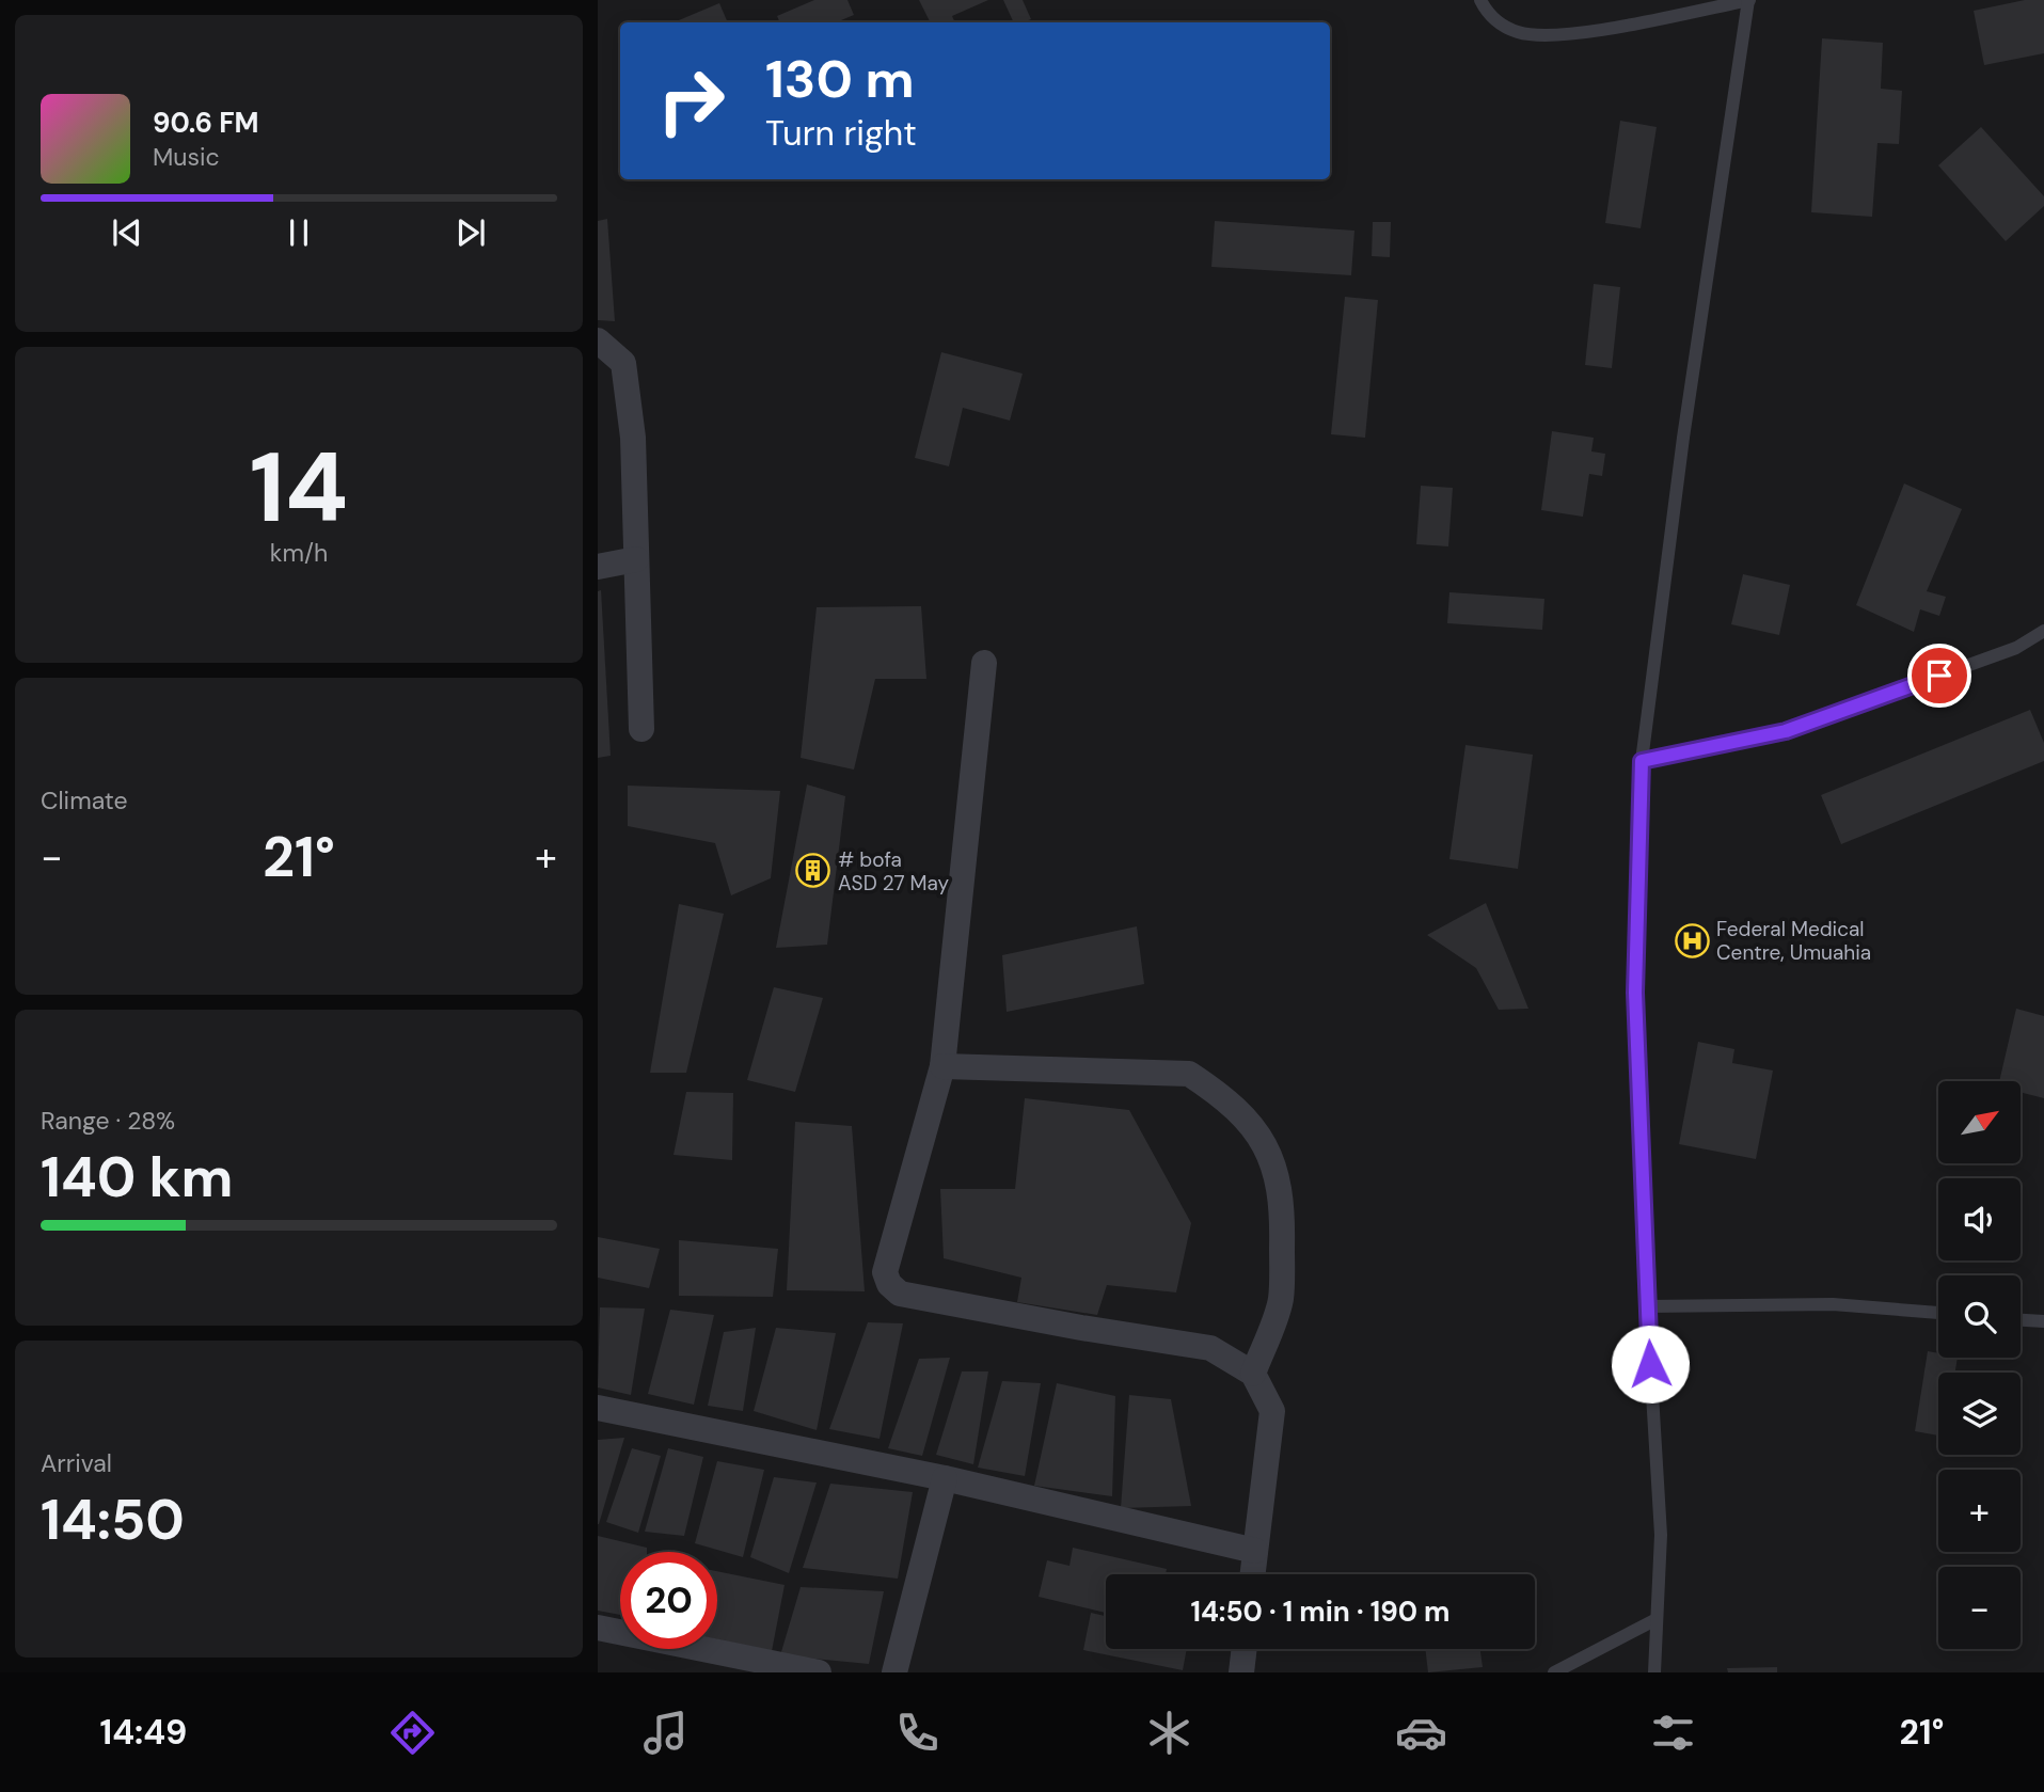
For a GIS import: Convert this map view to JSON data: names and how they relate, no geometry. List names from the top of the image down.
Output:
{
  "places": {
    "building": ["# bofa ASD 27 May"],
    "hospital": ["Federal Medical Centre, Umuahia"]
  },
  "north": "top right",
  "page": {
    "turn": ["130 m", "Turn right"],
    "song": ["90.6 FM", "Music"],
    "tile": [
      ["14", "km/h"],
      "Climate",
      ["Range · 28%", "140 km"],
      ["Arrival", "14:50"]
    ],
    "heat": ["−", "21°", "+"],
    "map_buttons": ["+", "−"],
    "limit": "20",
    "trip": "14:50 · 1 min · 190 m",
    "tabs": ["14:49", "21°"]
  }
}
